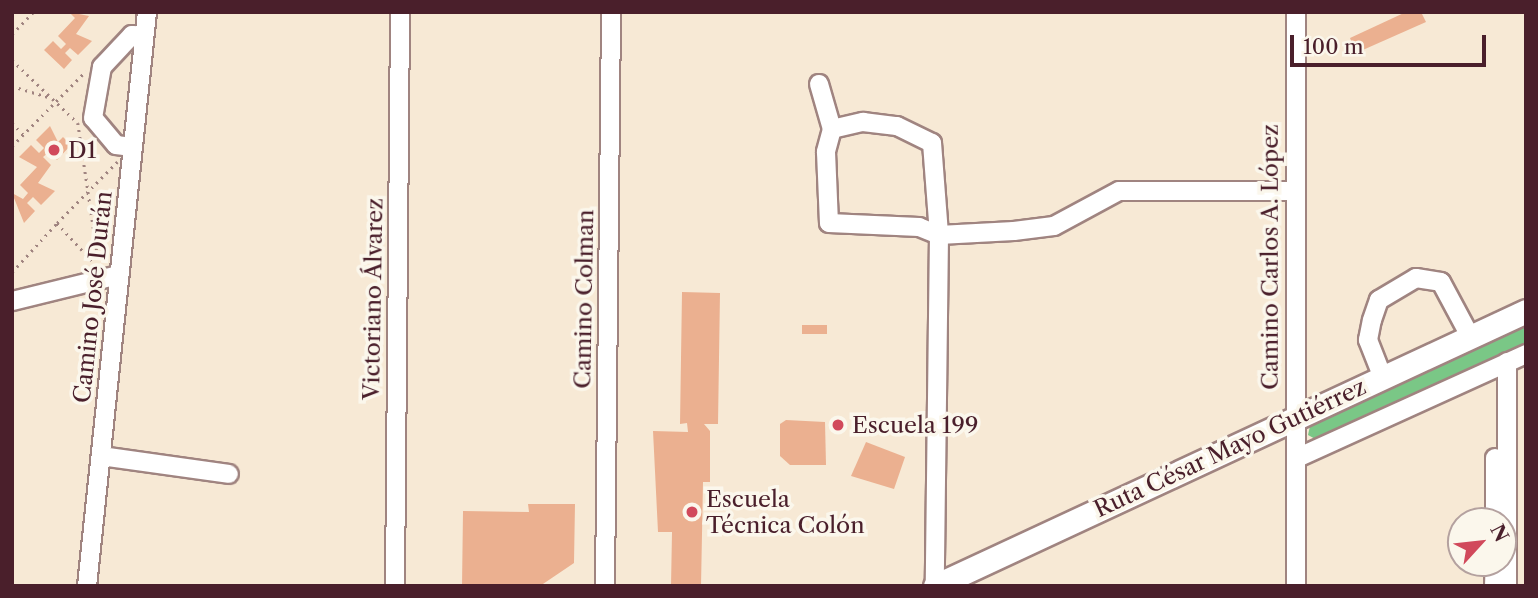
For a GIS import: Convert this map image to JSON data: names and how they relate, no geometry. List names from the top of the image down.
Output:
{
  "streets": {
    "main road": ["Ruta César Mayo Gutiérrez"],
    "street": [
      "Camino Carlos A. López",
      "Camino José Durán",
      "Victoriano Álvarez",
      "Camino Colman"
    ]
  },
  "crossings": [
    ["Camino Carlos A. López", "Ruta César Mayo Gutiérrez"]
  ],
  "places": ["D1", "Escuela 199", "Escuela Técnica Colón"],
  "scale_bar": "100 m",
  "north": "top right"
}
